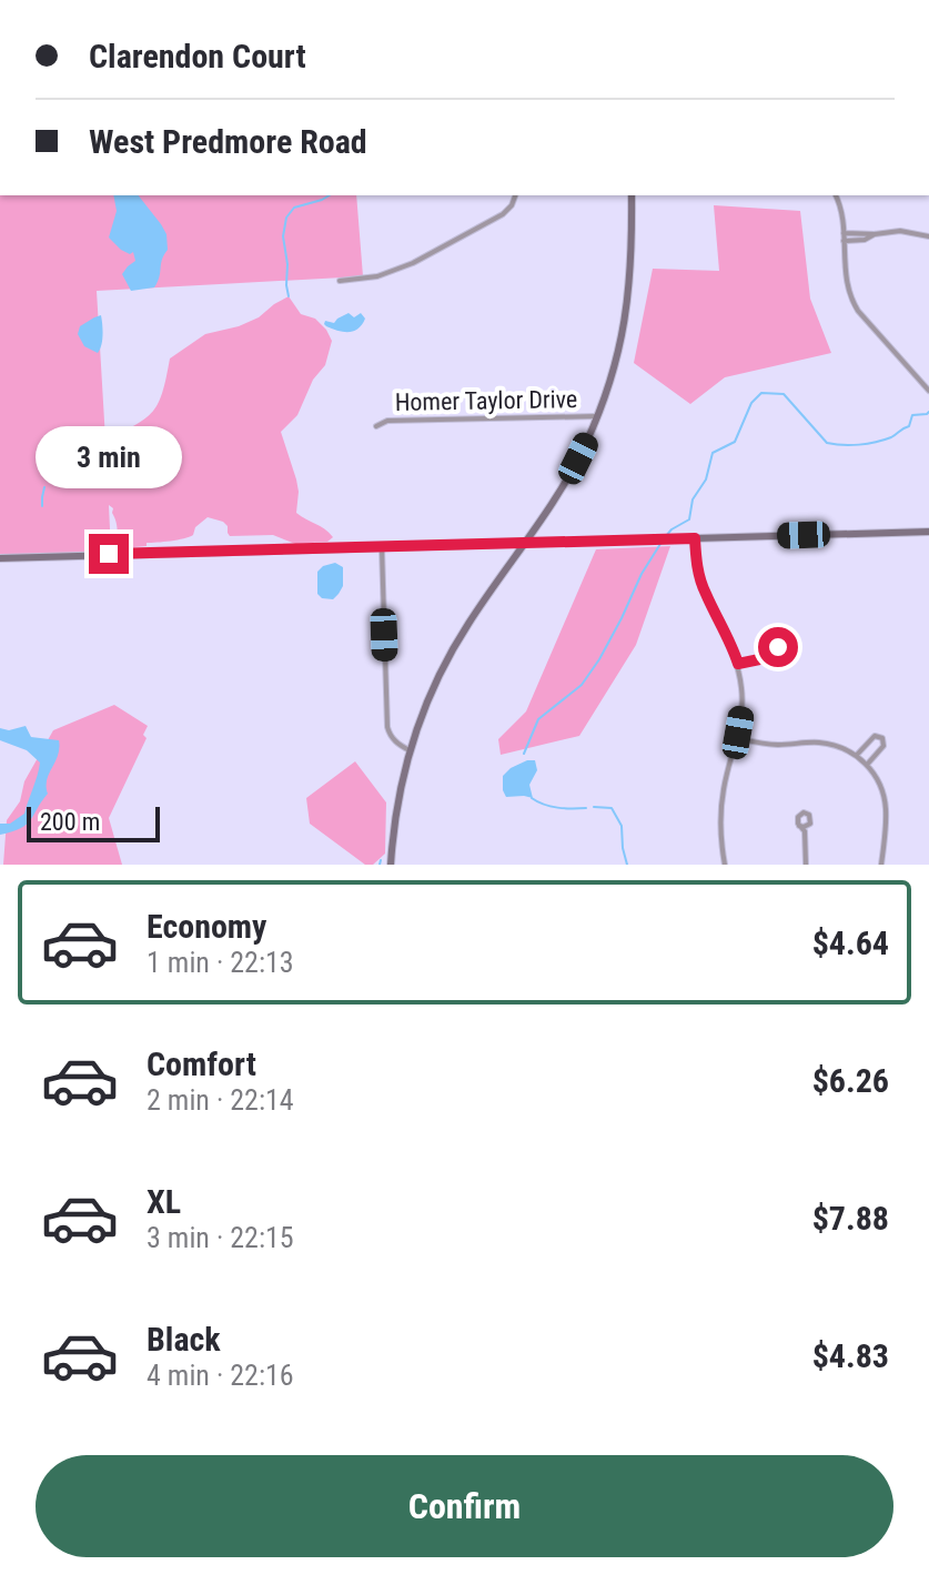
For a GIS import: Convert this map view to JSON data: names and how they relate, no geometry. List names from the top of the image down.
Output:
{
  "streets": {
    "street": ["Homer Taylor Drive"]
  },
  "scale_bar": "200 m",
  "page": {
    "banner": ["Clarendon Court", "West Predmore Road"],
    "bubble": "3 min",
    "scale": "200 m",
    "list": [
      {
        "name": "Economy",
        "note": "1 min · 22:13",
        "value": "$4.64"
      },
      {
        "name": "Comfort",
        "note": "2 min · 22:14",
        "value": "$6.26"
      },
      {
        "name": "XL",
        "note": "3 min · 22:15",
        "value": "$7.88"
      },
      {
        "name": "Black",
        "note": "4 min · 22:16",
        "value": "$4.83"
      }
    ],
    "buttons": "Confirm"
  }
}
